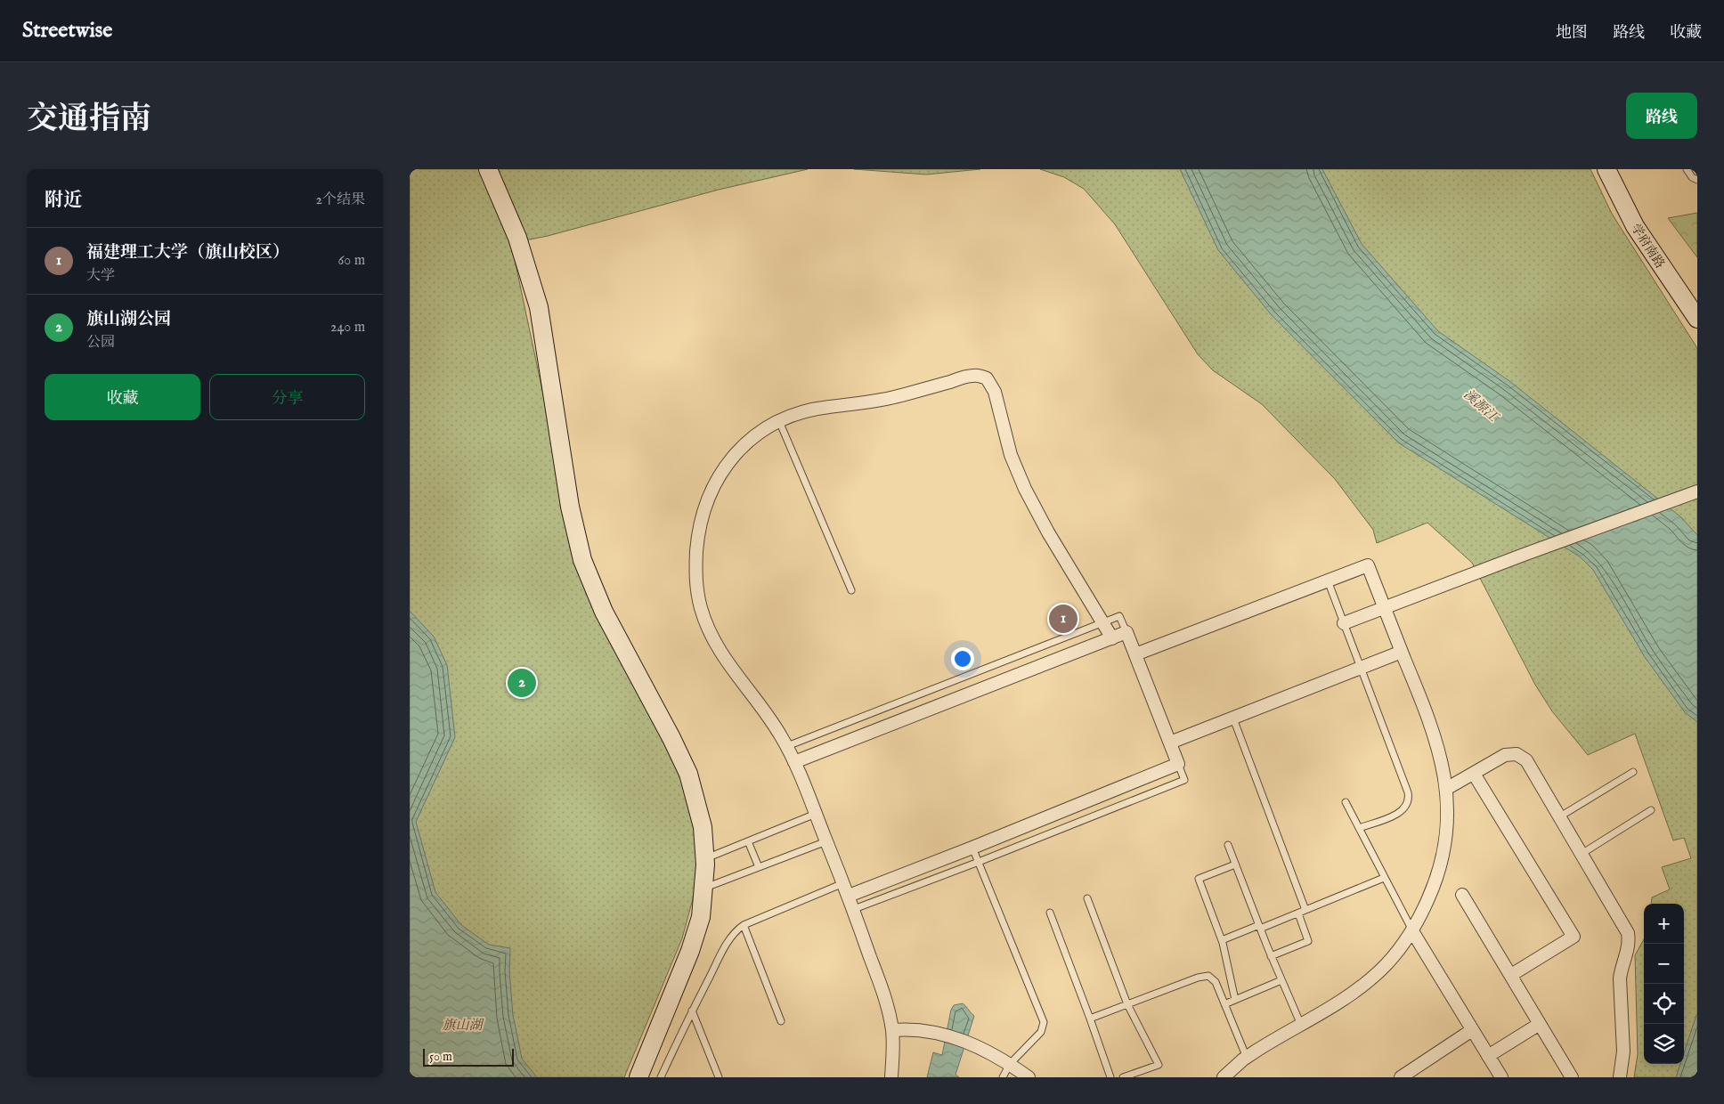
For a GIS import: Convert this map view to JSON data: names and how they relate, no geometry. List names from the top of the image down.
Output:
{
  "streets": {
    "street": ["学府南路"]
  },
  "water": ["溪源江", "旗山湖"],
  "scale_bar": "50 m",
  "page": {
    "header": "Streetwise",
    "nav": ["地图", "路线", "收藏"],
    "title": "交通指南",
    "buttons": [
      "路线",
      ["收藏", "分享"]
    ],
    "heading": ["附近", "2个结果"],
    "list": [
      {
        "mark": "1",
        "name": "福建理工大学（旗山校区）",
        "note": "大学",
        "value": "60 m"
      },
      {
        "mark": "2",
        "name": "旗山湖公园",
        "note": "公园",
        "value": "240 m"
      }
    ],
    "pins": ["1", "2"],
    "map_buttons": ["+", "−"],
    "scale": "50 m"
  }
}
